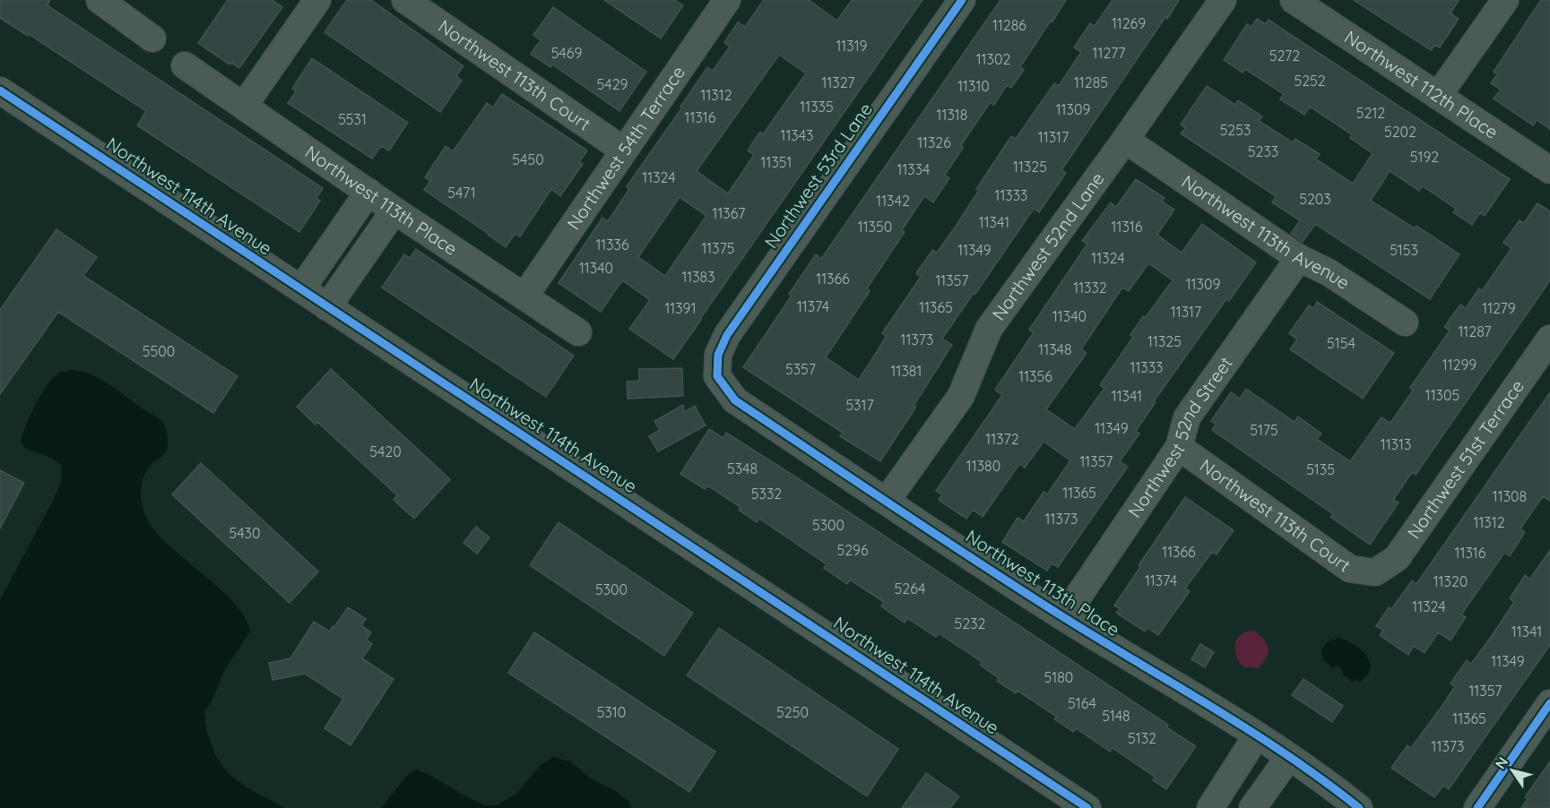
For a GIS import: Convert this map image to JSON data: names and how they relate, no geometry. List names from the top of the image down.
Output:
{
  "streets": {
    "street": [
      "Northwest 113th Court",
      "Northwest 112th Place",
      "Northwest 54th Terrace",
      "Northwest 53rd Lane",
      "Northwest 114th Avenue",
      "Northwest 113th Place",
      "Northwest 113th Avenue",
      "Northwest 52nd Lane",
      "Northwest 52nd Street",
      "Northwest 51st Terrace"
    ]
  },
  "crossings": [
    ["Northwest 113th Court", "Northwest 54th Terrace"],
    ["Northwest 113th Court", "Northwest 52nd Street"],
    ["Northwest 113th Court", "Northwest 51st Terrace"],
    ["Northwest 54th Terrace", "Northwest 113th Place"],
    ["Northwest 53rd Lane", "Northwest 113th Place"],
    ["Northwest 113th Place", "Northwest 52nd Lane"],
    ["Northwest 113th Place", "Northwest 52nd Street"],
    ["Northwest 113th Avenue", "Northwest 52nd Lane"],
    ["Northwest 113th Avenue", "Northwest 52nd Street"]
  ],
  "house_numbers": [
    "11269",
    "11286",
    "11319",
    "5469",
    "11277",
    "5272",
    "11302",
    "5252",
    "11327",
    "11285",
    "5429",
    "11310",
    "11312",
    "11335",
    "11309",
    "5212",
    "11318",
    "11316",
    "5531",
    "5253",
    "5202",
    "11343",
    "11317",
    "11326",
    "5233",
    "5192",
    "5450",
    "11351",
    "11325",
    "11334",
    "11324",
    "5471",
    "11333",
    "5203",
    "11342",
    "11367",
    "11341",
    "11350",
    "11316",
    "11336",
    "11375",
    "11349",
    "5153",
    "11324",
    "11340",
    "11383",
    "11366",
    "11357",
    "11309",
    "11332",
    "11374",
    "11365",
    "11391",
    "11279",
    "11317",
    "11340",
    "11287",
    "11373",
    "11325",
    "5154",
    "11348",
    "5500",
    "11299",
    "11333",
    "5357",
    "11381",
    "11356",
    "11305",
    "11341",
    "5317",
    "11349",
    "5175",
    "11372",
    "11313",
    "5420",
    "11357",
    "11380",
    "5348",
    "5135",
    "11365",
    "5332",
    "11308",
    "11373",
    "11312",
    "5300",
    "5430",
    "5296",
    "11366",
    "11316",
    "11374",
    "11320",
    "5264",
    "5300",
    "11324",
    "5232",
    "11341",
    "11349",
    "5180",
    "11357",
    "5164",
    "5310",
    "5250",
    "5148",
    "11365",
    "5132",
    "11373"
  ],
  "north": "top left"
}
